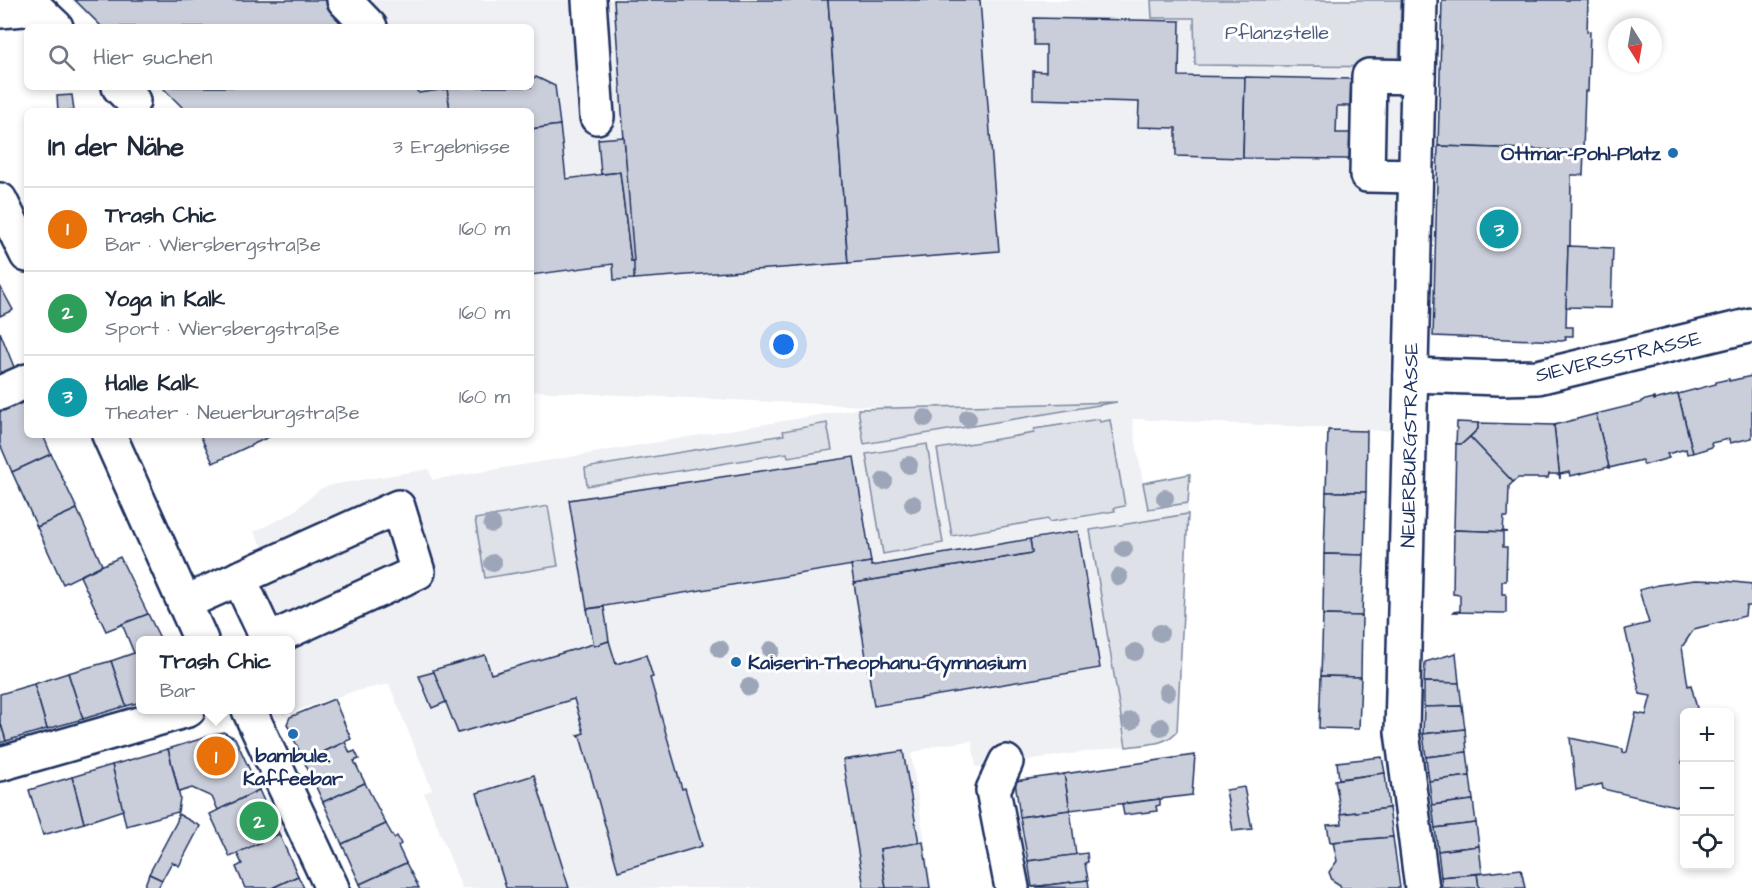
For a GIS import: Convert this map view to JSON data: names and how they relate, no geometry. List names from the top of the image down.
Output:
{
  "streets": {
    "street": ["SIEVERSSTRASSE", "NEUERBURGSTRASSE"]
  },
  "crossings": [
    ["SIEVERSSTRASSE", "NEUERBURGSTRASSE"]
  ],
  "parks": ["Pflanzstelle"],
  "places": ["Ottmar-Pohl-Platz", "Kaiserin-Theophanu-Gymnasium", "bambule. Kaffeebar"],
  "north": "bottom",
  "page": {
    "search": "Hier suchen",
    "heading": ["In der Nähe", "3 Ergebnisse"],
    "list": [
      {
        "mark": "1",
        "name": "Trash Chic",
        "note": "Bar · Wiersbergstraße",
        "value": "160 m"
      },
      {
        "mark": "2",
        "name": "Yoga in Kalk",
        "note": "Sport · Wiersbergstraße",
        "value": "160 m"
      },
      {
        "mark": "3",
        "name": "Halle Kalk",
        "note": "Theater · Neuerburgstraße",
        "value": "160 m"
      }
    ],
    "pins": ["3", "1", "2"],
    "popup": ["Trash Chic", "Bar"],
    "map_buttons": ["+", "−"]
  }
}
